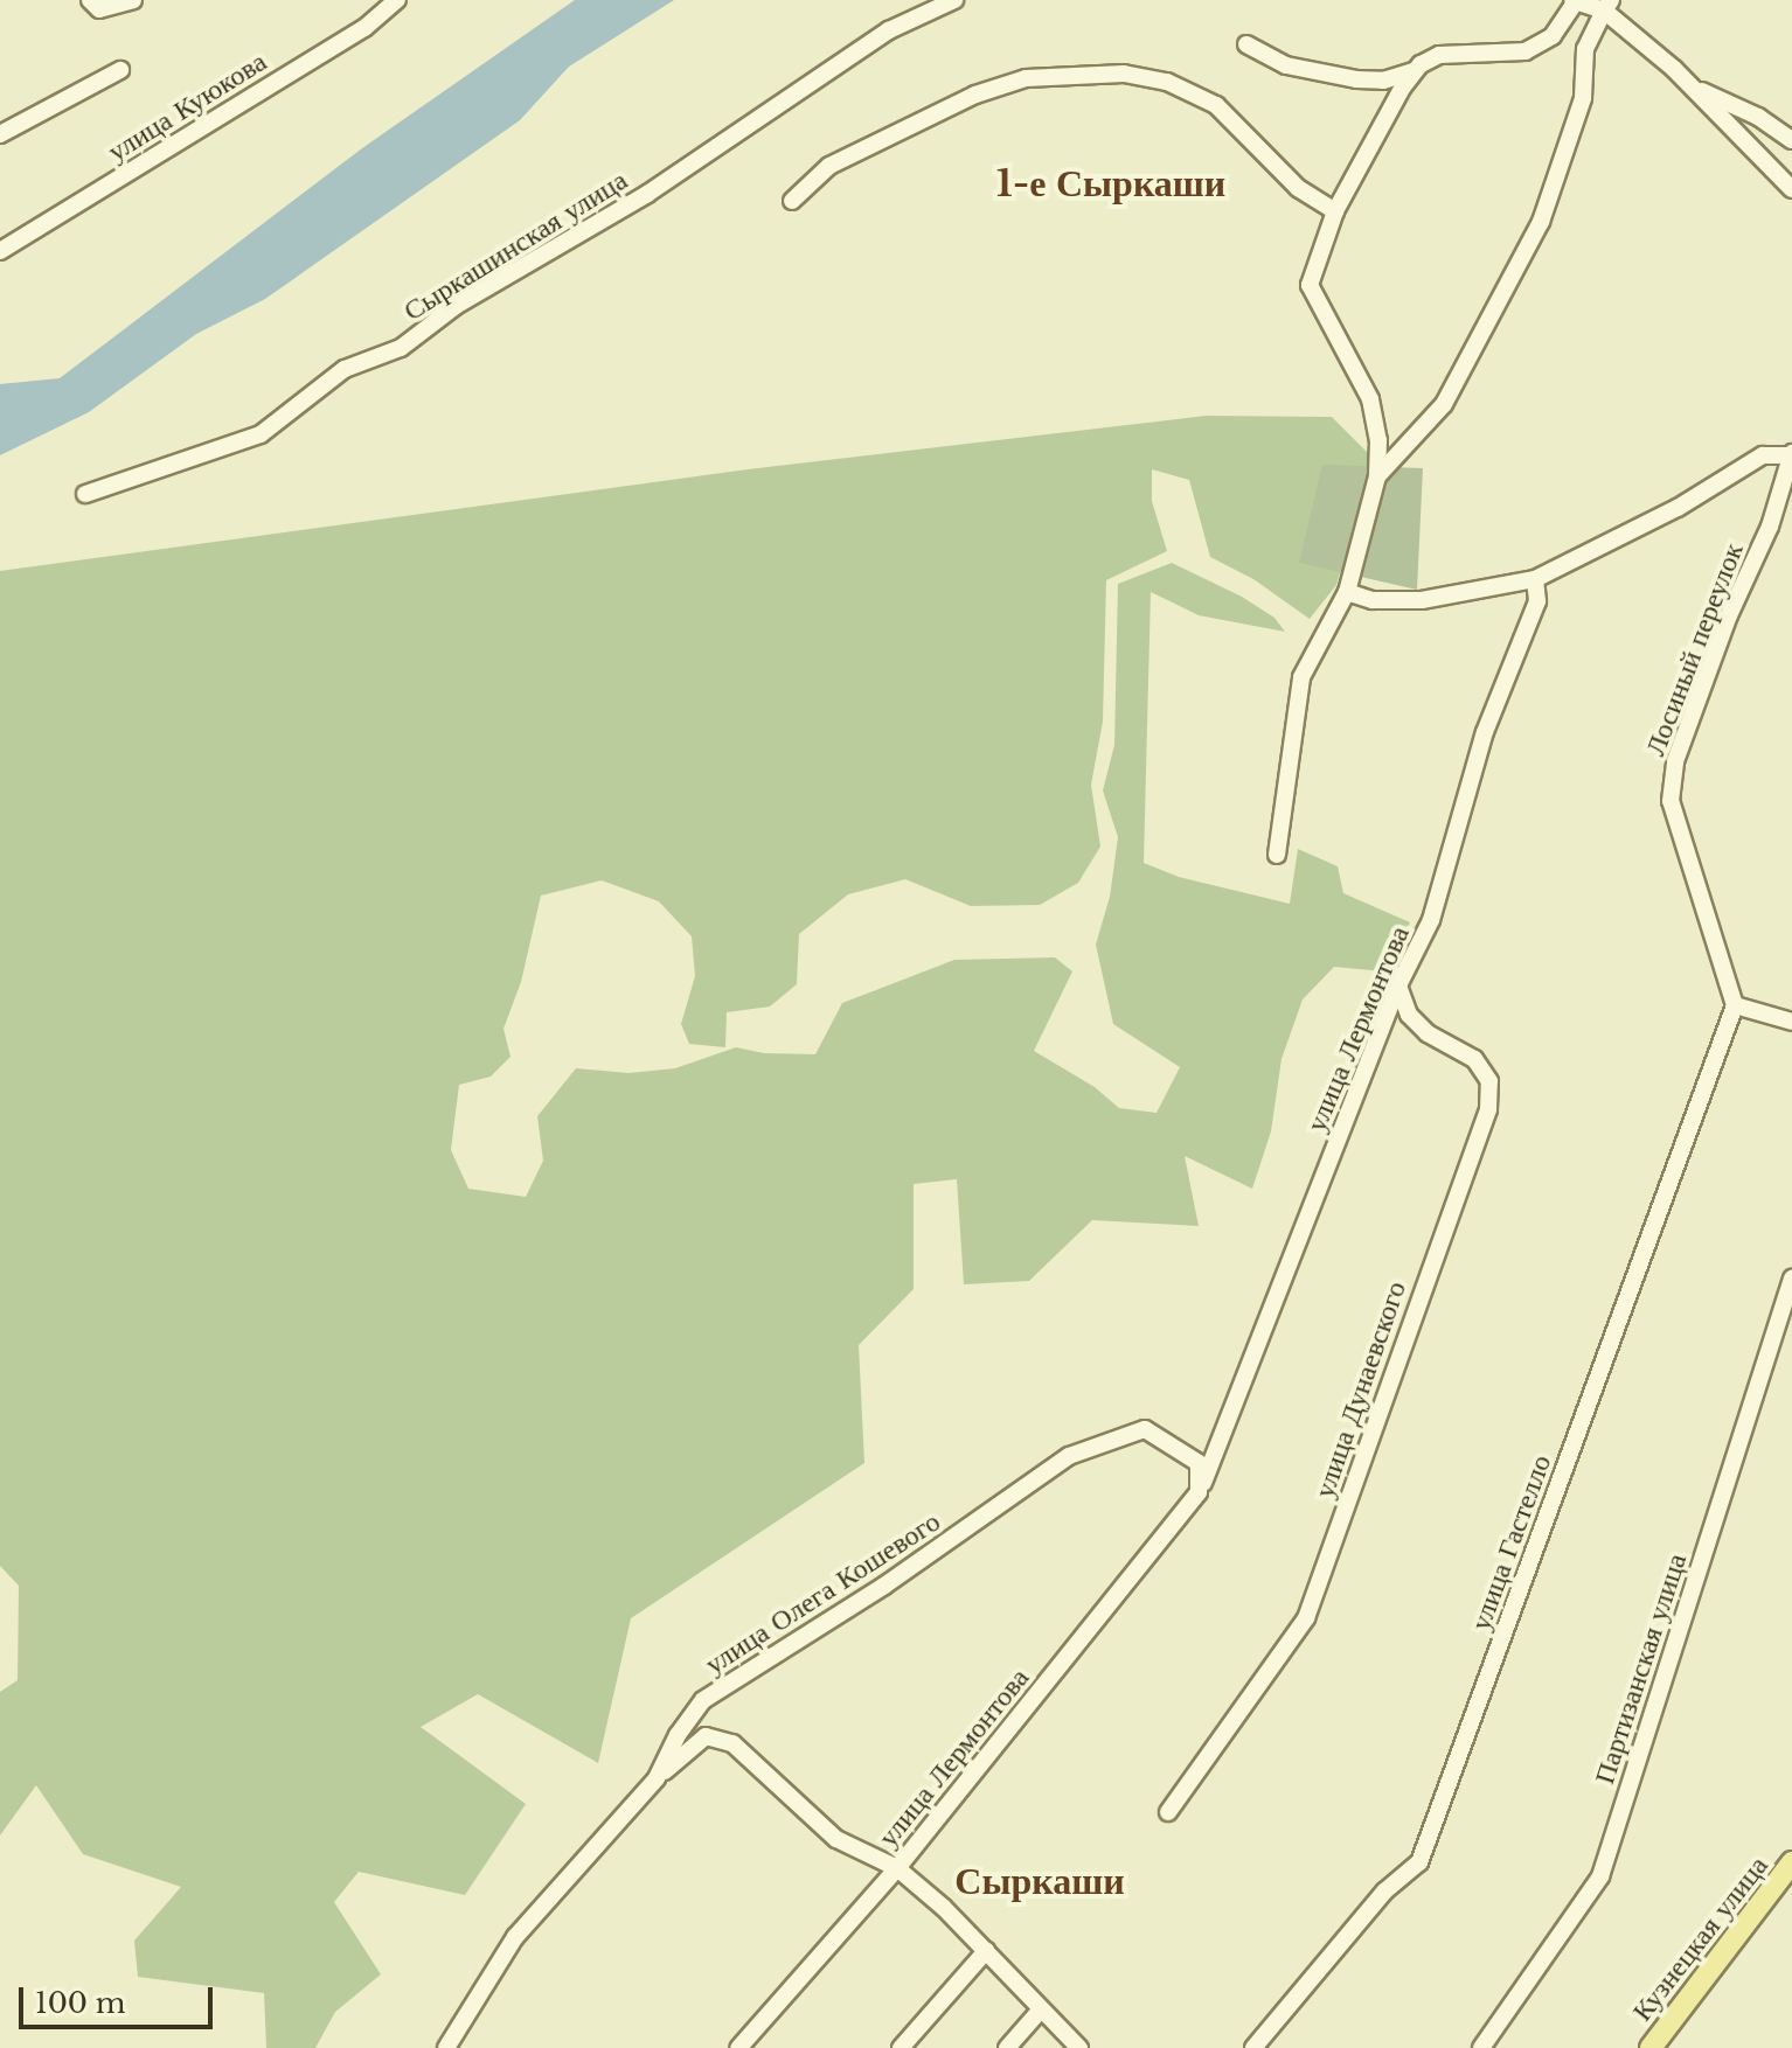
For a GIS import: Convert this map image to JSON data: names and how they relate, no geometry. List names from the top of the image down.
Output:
{
  "streets": {
    "main road": ["Кузнецкая улица"],
    "street": [
      "улица Куюкова",
      "Сыркашинская улица",
      "Лосиный переулок",
      "улица Лермонтова",
      "улица Дунаевского",
      "улица Гастелло",
      "улица Олега Кошевого",
      "Партизанская улица"
    ]
  },
  "crossings": [
    ["Лосиный переулок", "улица Гастелло"],
    ["улица Лермонтова", "улица Дунаевского"],
    ["улица Лермонтова", "улица Олега Кошевого"]
  ],
  "districts": ["1-е Сыркаши", "Сыркаши"],
  "scale_bar": "100 m"
}
